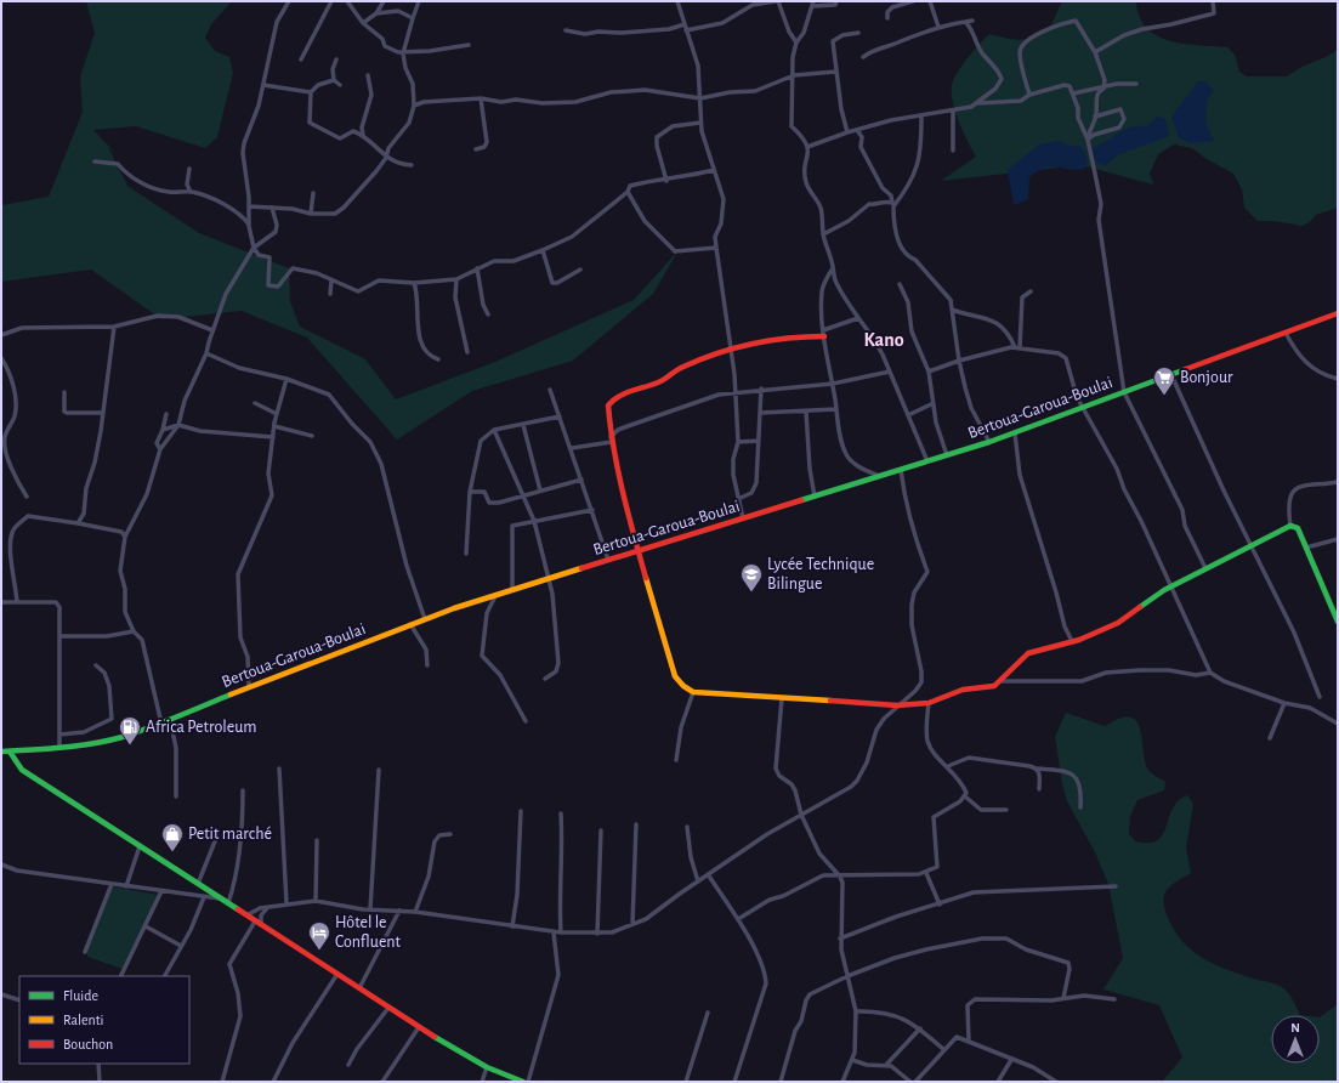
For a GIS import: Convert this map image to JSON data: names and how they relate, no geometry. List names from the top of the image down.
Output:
{
  "streets": {
    "main road": ["Bertoua-Garoua-Boulai"]
  },
  "districts": ["Kano"],
  "places": {
    "supermarket": ["Bonjour"],
    "school or university": ["Lycée Technique Bilingue"],
    "fuel station": ["Africa Petroleum"],
    "shop": ["Petit marché"],
    "hotel": ["Hôtel le Confluent"]
  },
  "legend": ["Fluide", "Ralenti", "Bouchon"],
  "north": "top"
}
